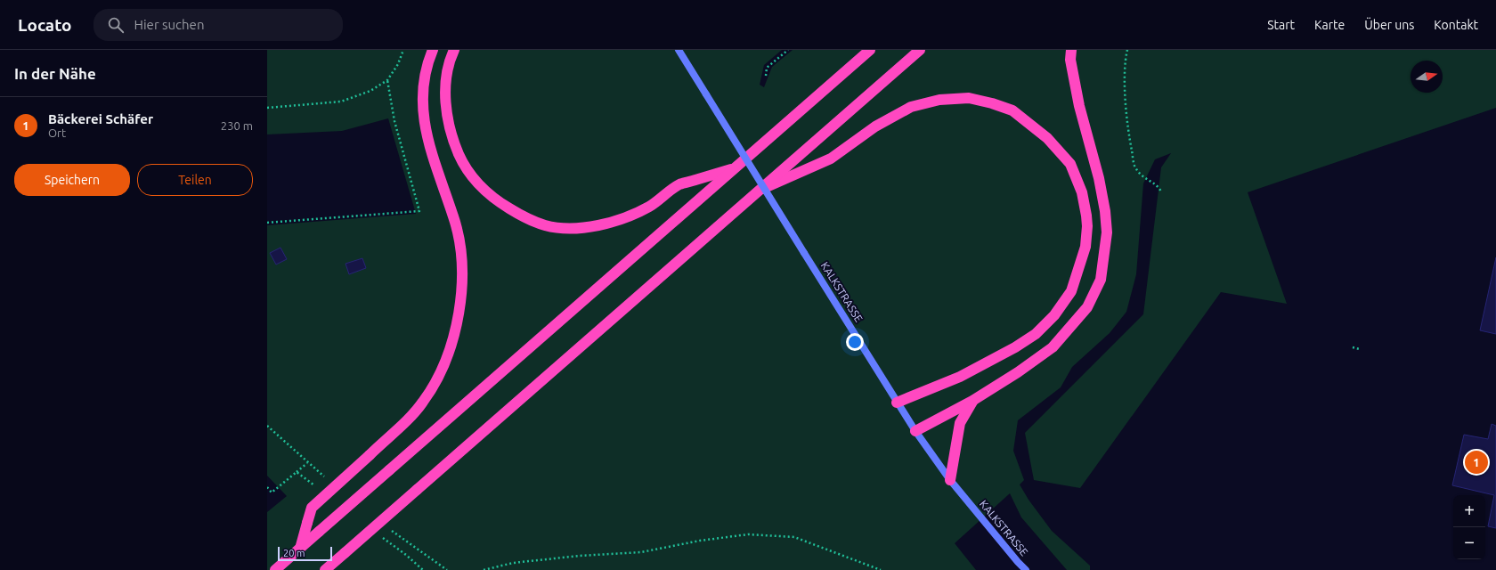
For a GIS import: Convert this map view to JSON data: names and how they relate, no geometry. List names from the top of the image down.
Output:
{
  "streets": {
    "main road": ["KALKSTRASSE"]
  },
  "scale_bar": "20 m",
  "north": "right",
  "page": {
    "header": "Locato",
    "search": "Hier suchen",
    "nav": [
      "Start",
      "Karte",
      "Über uns",
      "Kontakt"
    ],
    "heading": "In der Nähe",
    "list": [
      {
        "mark": "1",
        "name": "Bäckerei Schäfer",
        "note": "Ort",
        "value": "230 m"
      }
    ],
    "buttons": ["Speichern", "Teilen"],
    "pins": "1",
    "map_buttons": ["+", "−"],
    "scale": "20 m"
  }
}
